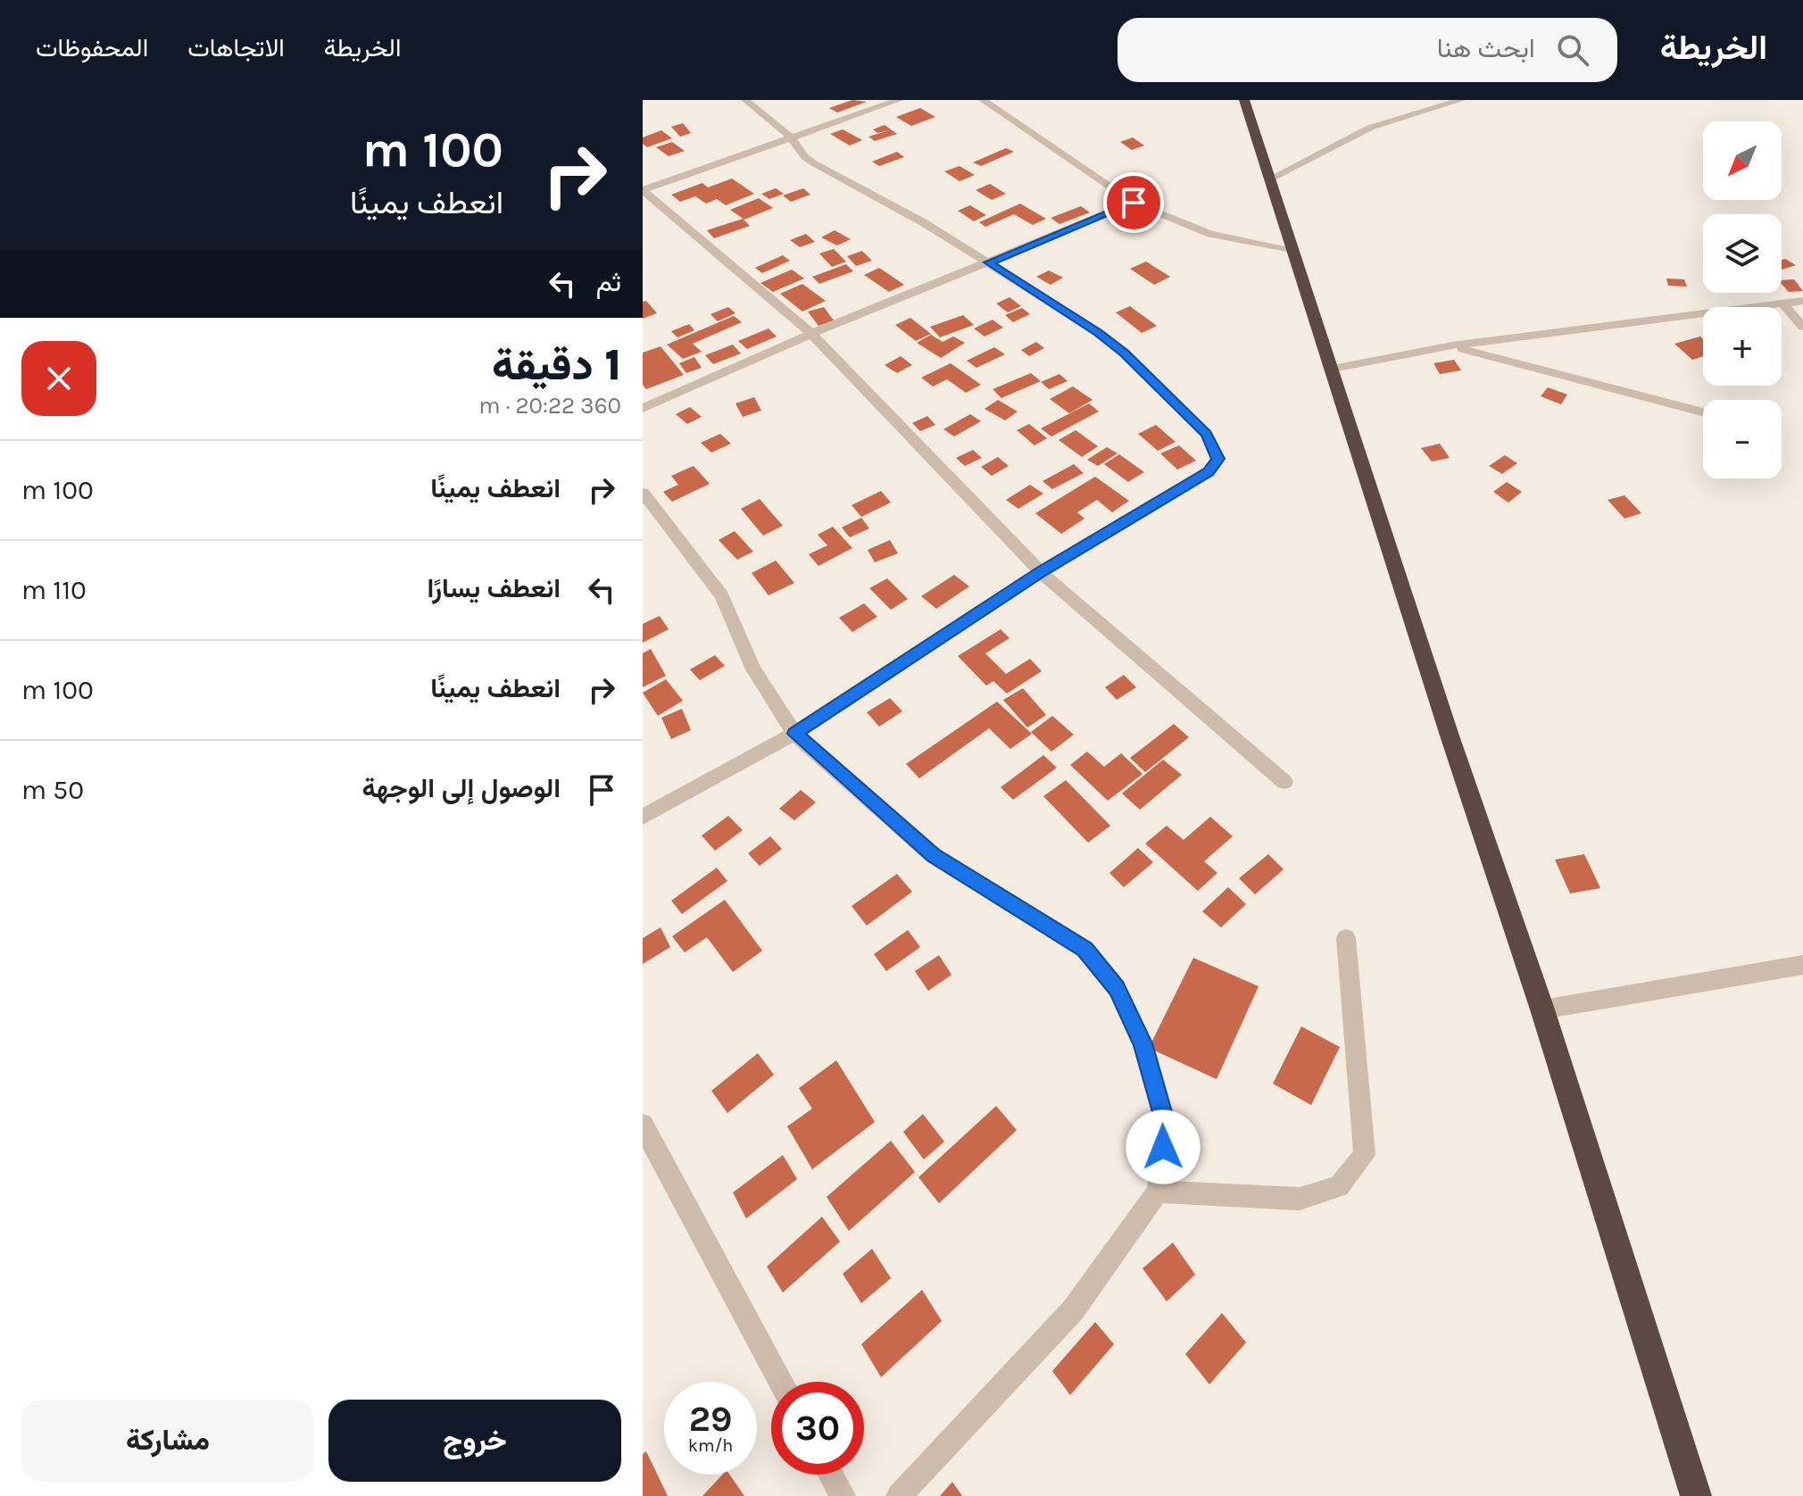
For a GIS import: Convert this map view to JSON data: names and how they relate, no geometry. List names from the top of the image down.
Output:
{
  "north": "bottom left",
  "page": {
    "header": "الخريطة",
    "search": "ابحث هنا",
    "nav": ["الخريطة", "الاتجاهات", "المحفوظات"],
    "turn": ["100 m", "انعطف يمينًا"],
    "map_buttons": ["+", "−"],
    "then": "ثم",
    "heading": ["1 دقيقة", "360 m · 20:22"],
    "list": [
      {
        "name": "انعطف يمينًا",
        "value": "100 m"
      },
      {
        "name": "انعطف يسارًا",
        "value": "110 m"
      },
      {
        "name": "انعطف يمينًا",
        "value": "100 m"
      },
      {
        "name": "الوصول إلى الوجهة",
        "value": "50 m"
      }
    ],
    "speed": "29 km/h",
    "limit": "30",
    "buttons": ["خروج", "مشاركة"]
  }
}
